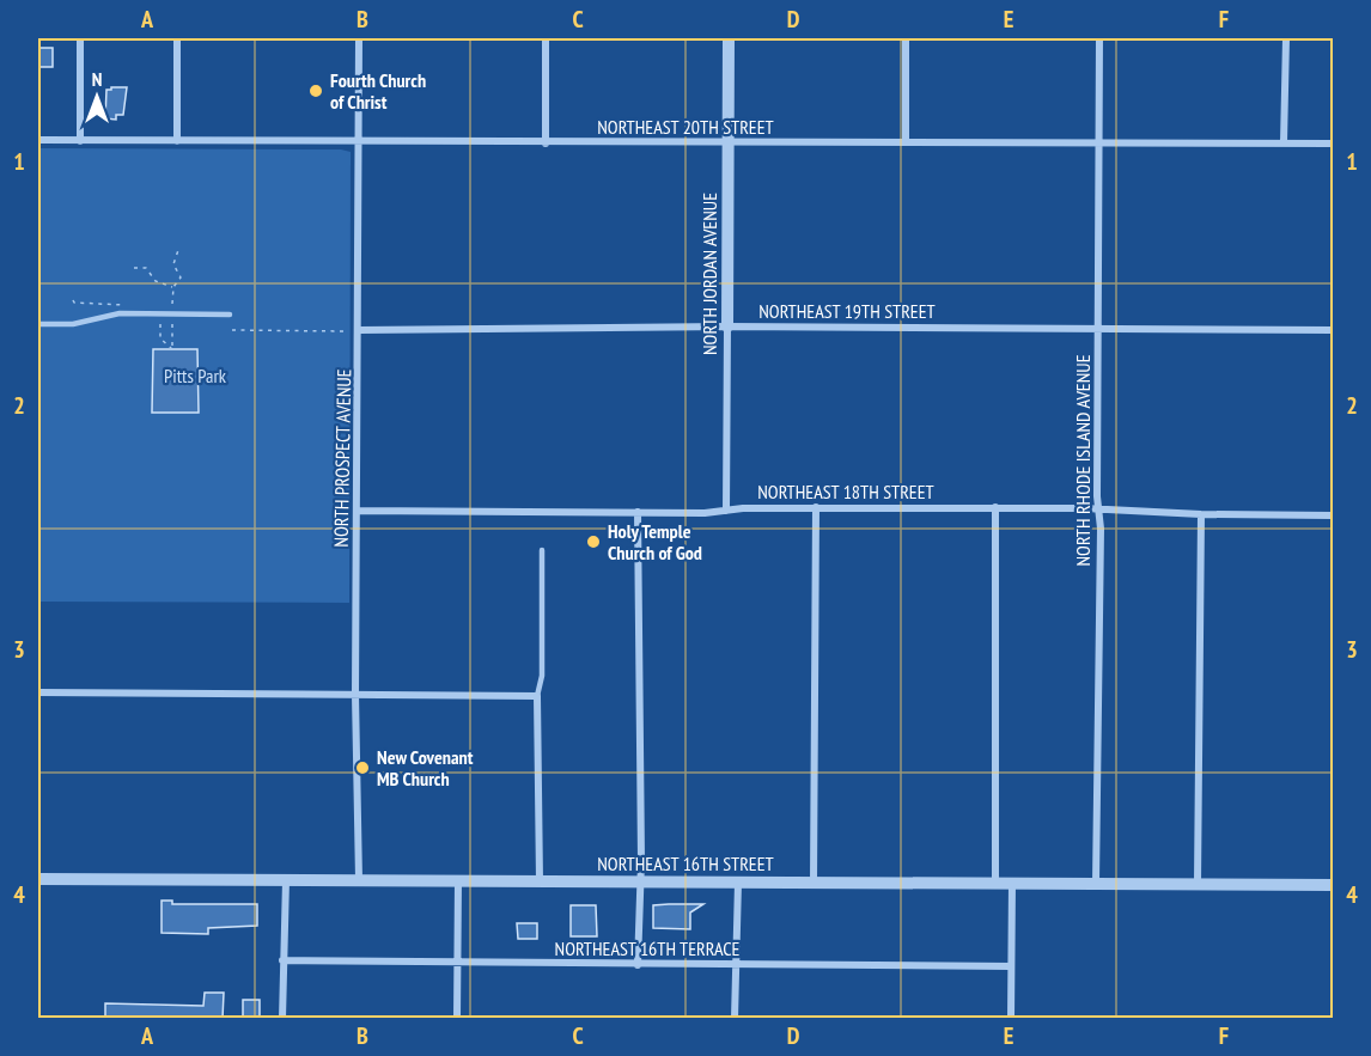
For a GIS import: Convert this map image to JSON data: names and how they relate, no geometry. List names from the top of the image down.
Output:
{
  "streets": {
    "street": [
      "NORTHEAST 20TH STREET",
      "NORTH JORDAN AVENUE",
      "NORTHEAST 19TH STREET",
      "NORTH PROSPECT AVENUE",
      "NORTH RHODE ISLAND AVENUE",
      "NORTHEAST 18TH STREET",
      "NORTHEAST 16TH STREET",
      "NORTHEAST 16TH TERRACE"
    ]
  },
  "crossings": [
    ["NORTHEAST 20TH STREET", "NORTH JORDAN AVENUE"],
    ["NORTHEAST 20TH STREET", "NORTH PROSPECT AVENUE"],
    ["NORTHEAST 20TH STREET", "NORTH RHODE ISLAND AVENUE"],
    ["NORTH JORDAN AVENUE", "NORTHEAST 19TH STREET"],
    ["NORTH JORDAN AVENUE", "NORTHEAST 18TH STREET"],
    ["NORTHEAST 19TH STREET", "NORTH PROSPECT AVENUE"],
    ["NORTHEAST 19TH STREET", "NORTH RHODE ISLAND AVENUE"],
    ["NORTH PROSPECT AVENUE", "NORTHEAST 18TH STREET"],
    ["NORTH PROSPECT AVENUE", "NORTHEAST 16TH STREET"],
    ["NORTH RHODE ISLAND AVENUE", "NORTHEAST 18TH STREET"],
    ["NORTH RHODE ISLAND AVENUE", "NORTHEAST 16TH STREET"]
  ],
  "parks": ["Pitts Park"],
  "places": ["Fourth Church of Christ", "Holy Temple Church of God", "New Covenant MB Church"],
  "north": "top",
  "grid": {
    "columns": [
      "A",
      "B",
      "C",
      "D",
      "E",
      "F"
    ],
    "rows": [
      "1",
      "2",
      "3",
      "4"
    ]
  }
}
